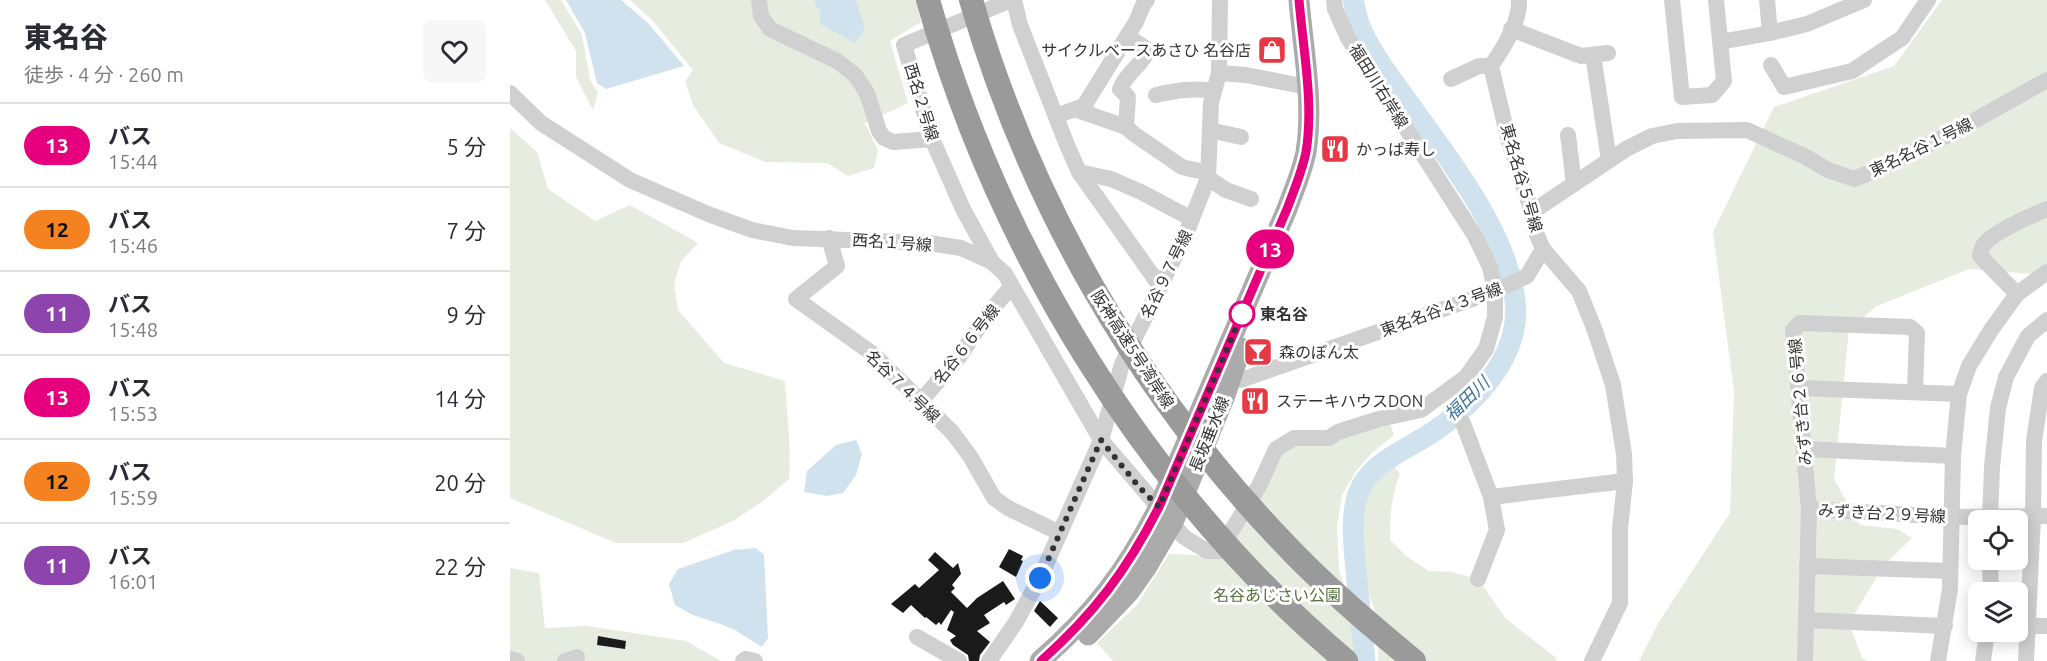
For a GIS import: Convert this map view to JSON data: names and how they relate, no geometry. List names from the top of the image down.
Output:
{
  "streets": {
    "highway": ["阪神高速5号湾岸線"],
    "main road": ["長坂垂水線"],
    "street": [
      "福田川右岸線",
      "西名２号線",
      "東名名谷１号線",
      "東名名谷５号線",
      "西名１号線",
      "名谷９７号線",
      "東名名谷４３号線",
      "名谷６６号線",
      "名谷７４号線",
      "みずき台２６号線",
      "みずき台２９号線"
    ]
  },
  "crossings": [
    ["福田川右岸線", "西名１号線"],
    ["福田川右岸線", "東名名谷４３号線"],
    ["西名２号線", "西名１号線"],
    ["西名２号線", "名谷９７号線"],
    ["東名名谷１号線", "東名名谷５号線"],
    ["東名名谷５号線", "東名名谷４３号線"],
    ["西名１号線", "名谷９７号線"],
    ["西名１号線", "名谷６６号線"],
    ["西名１号線", "名谷７４号線"],
    ["西名１号線", "長坂垂水線"],
    ["名谷９７号線", "名谷７４号線"],
    ["東名名谷４３号線", "長坂垂水線"],
    ["名谷６６号線", "名谷７４号線"],
    ["みずき台２６号線", "みずき台２９号線"]
  ],
  "water": ["福田川"],
  "parks": ["名谷あじさい公園"],
  "places": {
    "shop": ["サイクルベースあさひ 名谷店"],
    "restaurant": ["かっぱ寿し", "ステーキハウスDON"],
    "other": ["東名谷"],
    "bar": ["森のぽん太"]
  },
  "lines": ["bus line 13"],
  "page": {
    "heading": ["東名谷", "徒歩 · 4 分 · 260 m"],
    "on_map": "13",
    "list": [
      {
        "mark": "13",
        "name": "バス",
        "note": "15:44",
        "value": "5 分"
      },
      {
        "mark": "12",
        "name": "バス",
        "note": "15:46",
        "value": "7 分"
      },
      {
        "mark": "11",
        "name": "バス",
        "note": "15:48",
        "value": "9 分"
      },
      {
        "mark": "13",
        "name": "バス",
        "note": "15:53",
        "value": "14 分"
      },
      {
        "mark": "12",
        "name": "バス",
        "note": "15:59",
        "value": "20 分"
      },
      {
        "mark": "11",
        "name": "バス",
        "note": "16:01",
        "value": "22 分"
      }
    ]
  }
}
